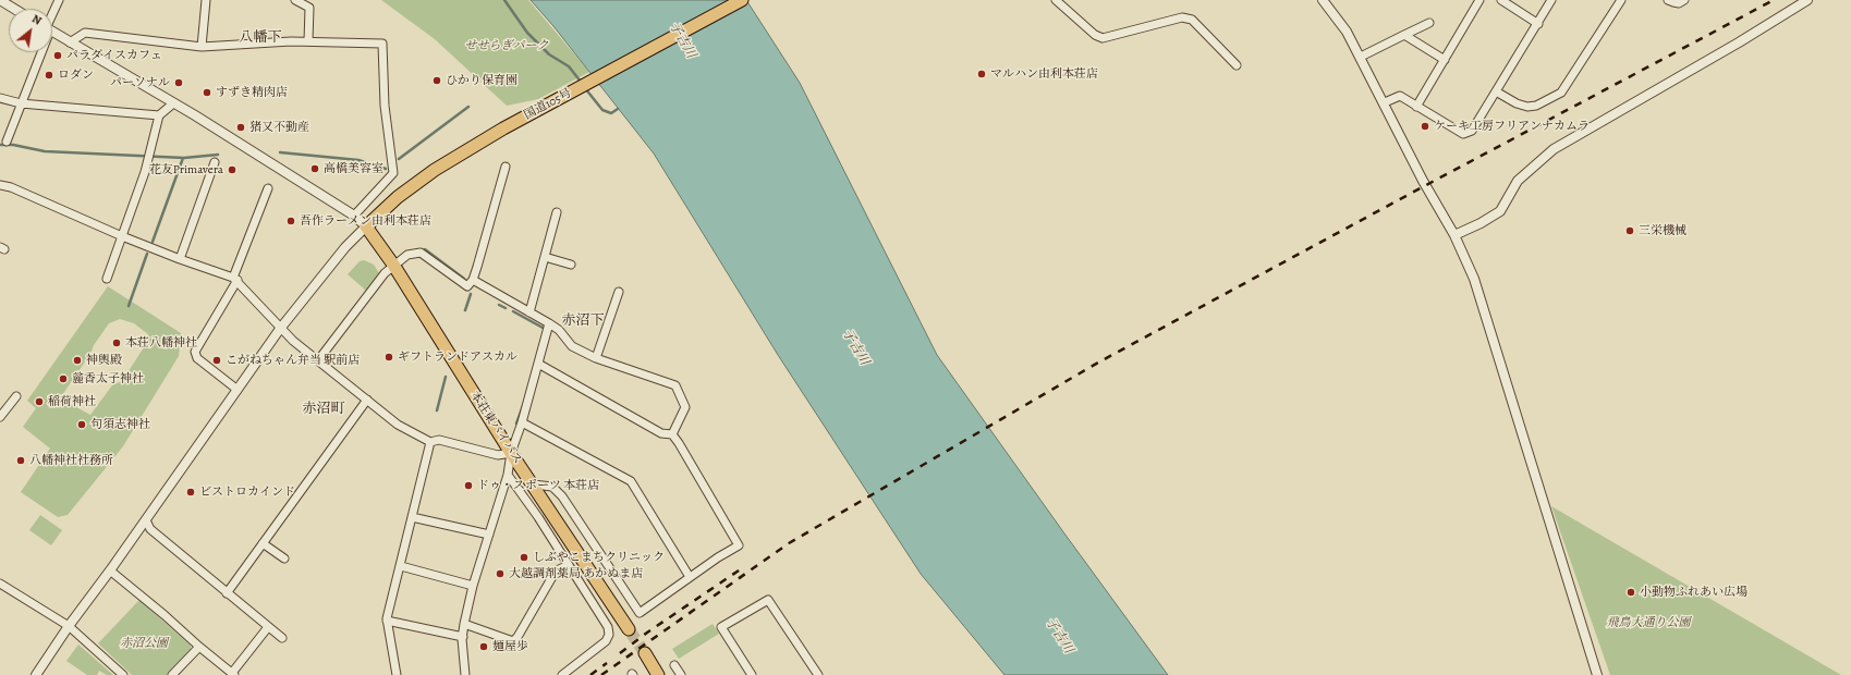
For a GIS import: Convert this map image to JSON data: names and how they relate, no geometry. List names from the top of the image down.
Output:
{
  "streets": {
    "highway": ["国道105号", "本荘東バイパス"]
  },
  "crossings": [
    ["国道105号", "本荘東バイパス"]
  ],
  "districts": ["八幡下", "赤沼下", "赤沼町"],
  "water": ["子吉川"],
  "parks": ["せせらぎパーク", "飛鳥大通り公園", "赤沼公園"],
  "places": [
    "パラダイスカフェ",
    "マルハン由利本荘店",
    "ロダン",
    "ひかり保育園",
    "パーソナル",
    "すずき精肉店",
    "ケーキ工房フリアンナカムラ",
    "猪又不動産",
    "高橋美容室",
    "花友Primavera",
    "吾作ラーメン由利本荘店",
    "三栄機械",
    "本荘八幡神社",
    "ギフトランドアスカル",
    "神輿殿",
    "こがねちゃん弁当 駅前店",
    "麄香太子神社",
    "稲荷神社",
    "句須志神社",
    "八幡神社社務所",
    "ドゥ・スポーツ 本荘店",
    "ビストロカインド",
    "しぶやこまちクリニック",
    "大越調剤薬局 あかぬま店",
    "小動物ふれあい広場",
    "麺屋歩"
  ],
  "north": "top right"
}
